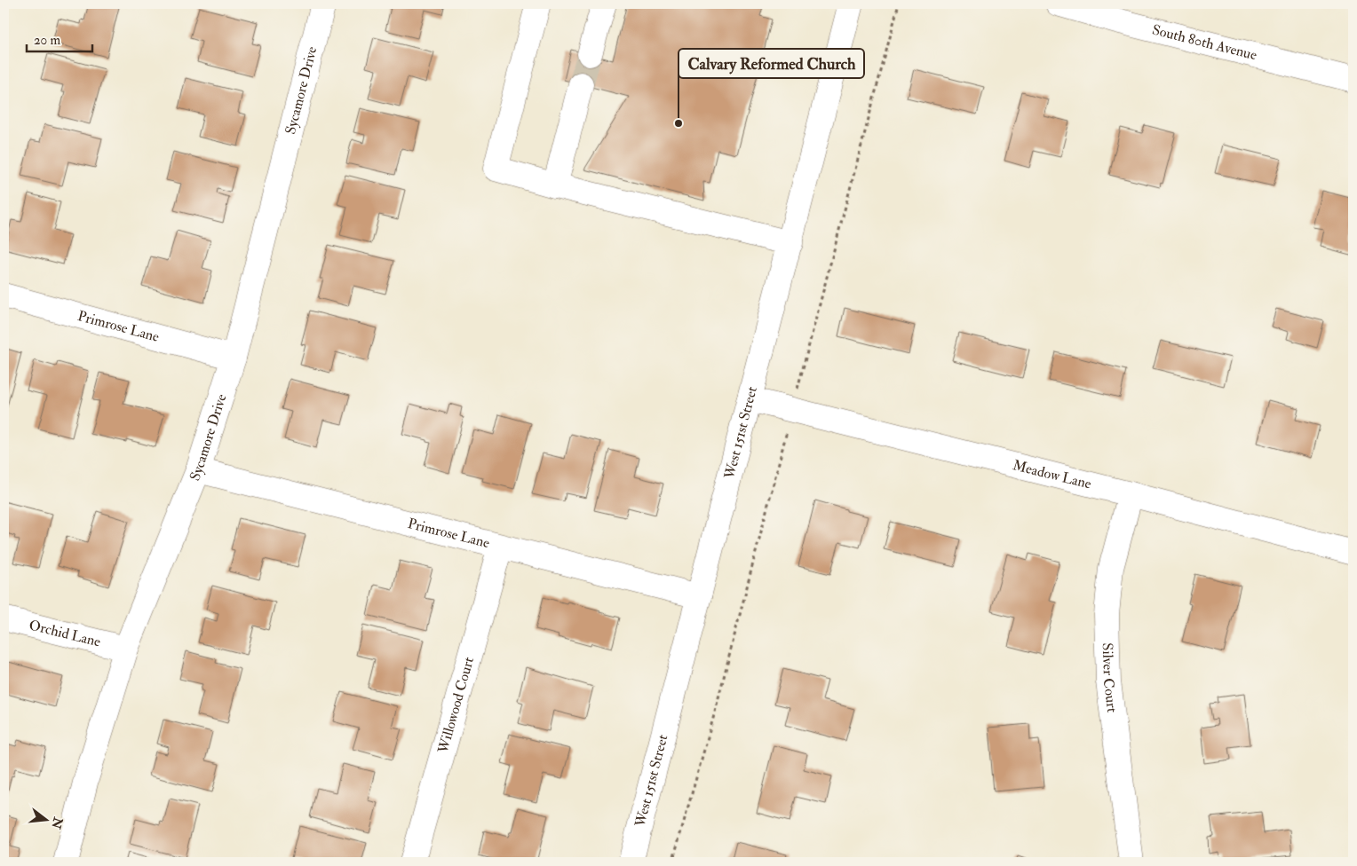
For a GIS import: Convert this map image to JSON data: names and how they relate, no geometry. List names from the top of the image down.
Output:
{
  "streets": {
    "street": [
      "South 80th Avenue",
      "Sycamore Drive",
      "Primrose Lane",
      "West 151st Street",
      "Meadow Lane",
      "Orchid Lane",
      "Silver Court",
      "Willowood Court"
    ]
  },
  "crossings": [
    ["Sycamore Drive", "Primrose Lane"],
    ["Sycamore Drive", "Orchid Lane"],
    ["Primrose Lane", "West 151st Street"],
    ["Primrose Lane", "Willowood Court"],
    ["West 151st Street", "Meadow Lane"],
    ["Meadow Lane", "Silver Court"]
  ],
  "places": ["Calvary Reformed Church"],
  "scale_bar": "20 m",
  "north": "right"
}
